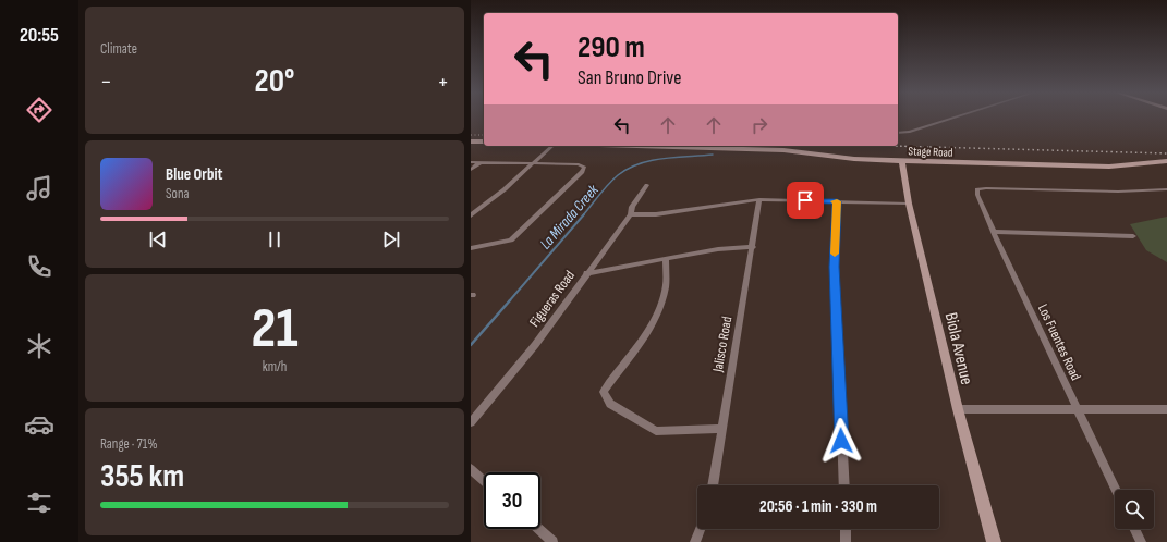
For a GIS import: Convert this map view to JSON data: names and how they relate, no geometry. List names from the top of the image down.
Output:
{
  "streets": {
    "main road": ["Stage Road", "Biola Avenue"],
    "street": ["Figueras Road", "Los Fuentes Road", "Jalisco Road"]
  },
  "crossings": [
    ["Stage Road", "Biola Avenue"]
  ],
  "water": ["La Mirada Creek"],
  "page": {
    "tabs": "20:55",
    "tile": [
      "Climate",
      ["21", "km/h"],
      ["Range · 71%", "355 km"]
    ],
    "turn": ["290 m", "San Bruno Drive"],
    "heat": ["−", "20°", "+"],
    "song": ["Blue Orbit", "Sona"],
    "limit": "30",
    "trip": "20:56 · 1 min · 330 m"
  }
}
